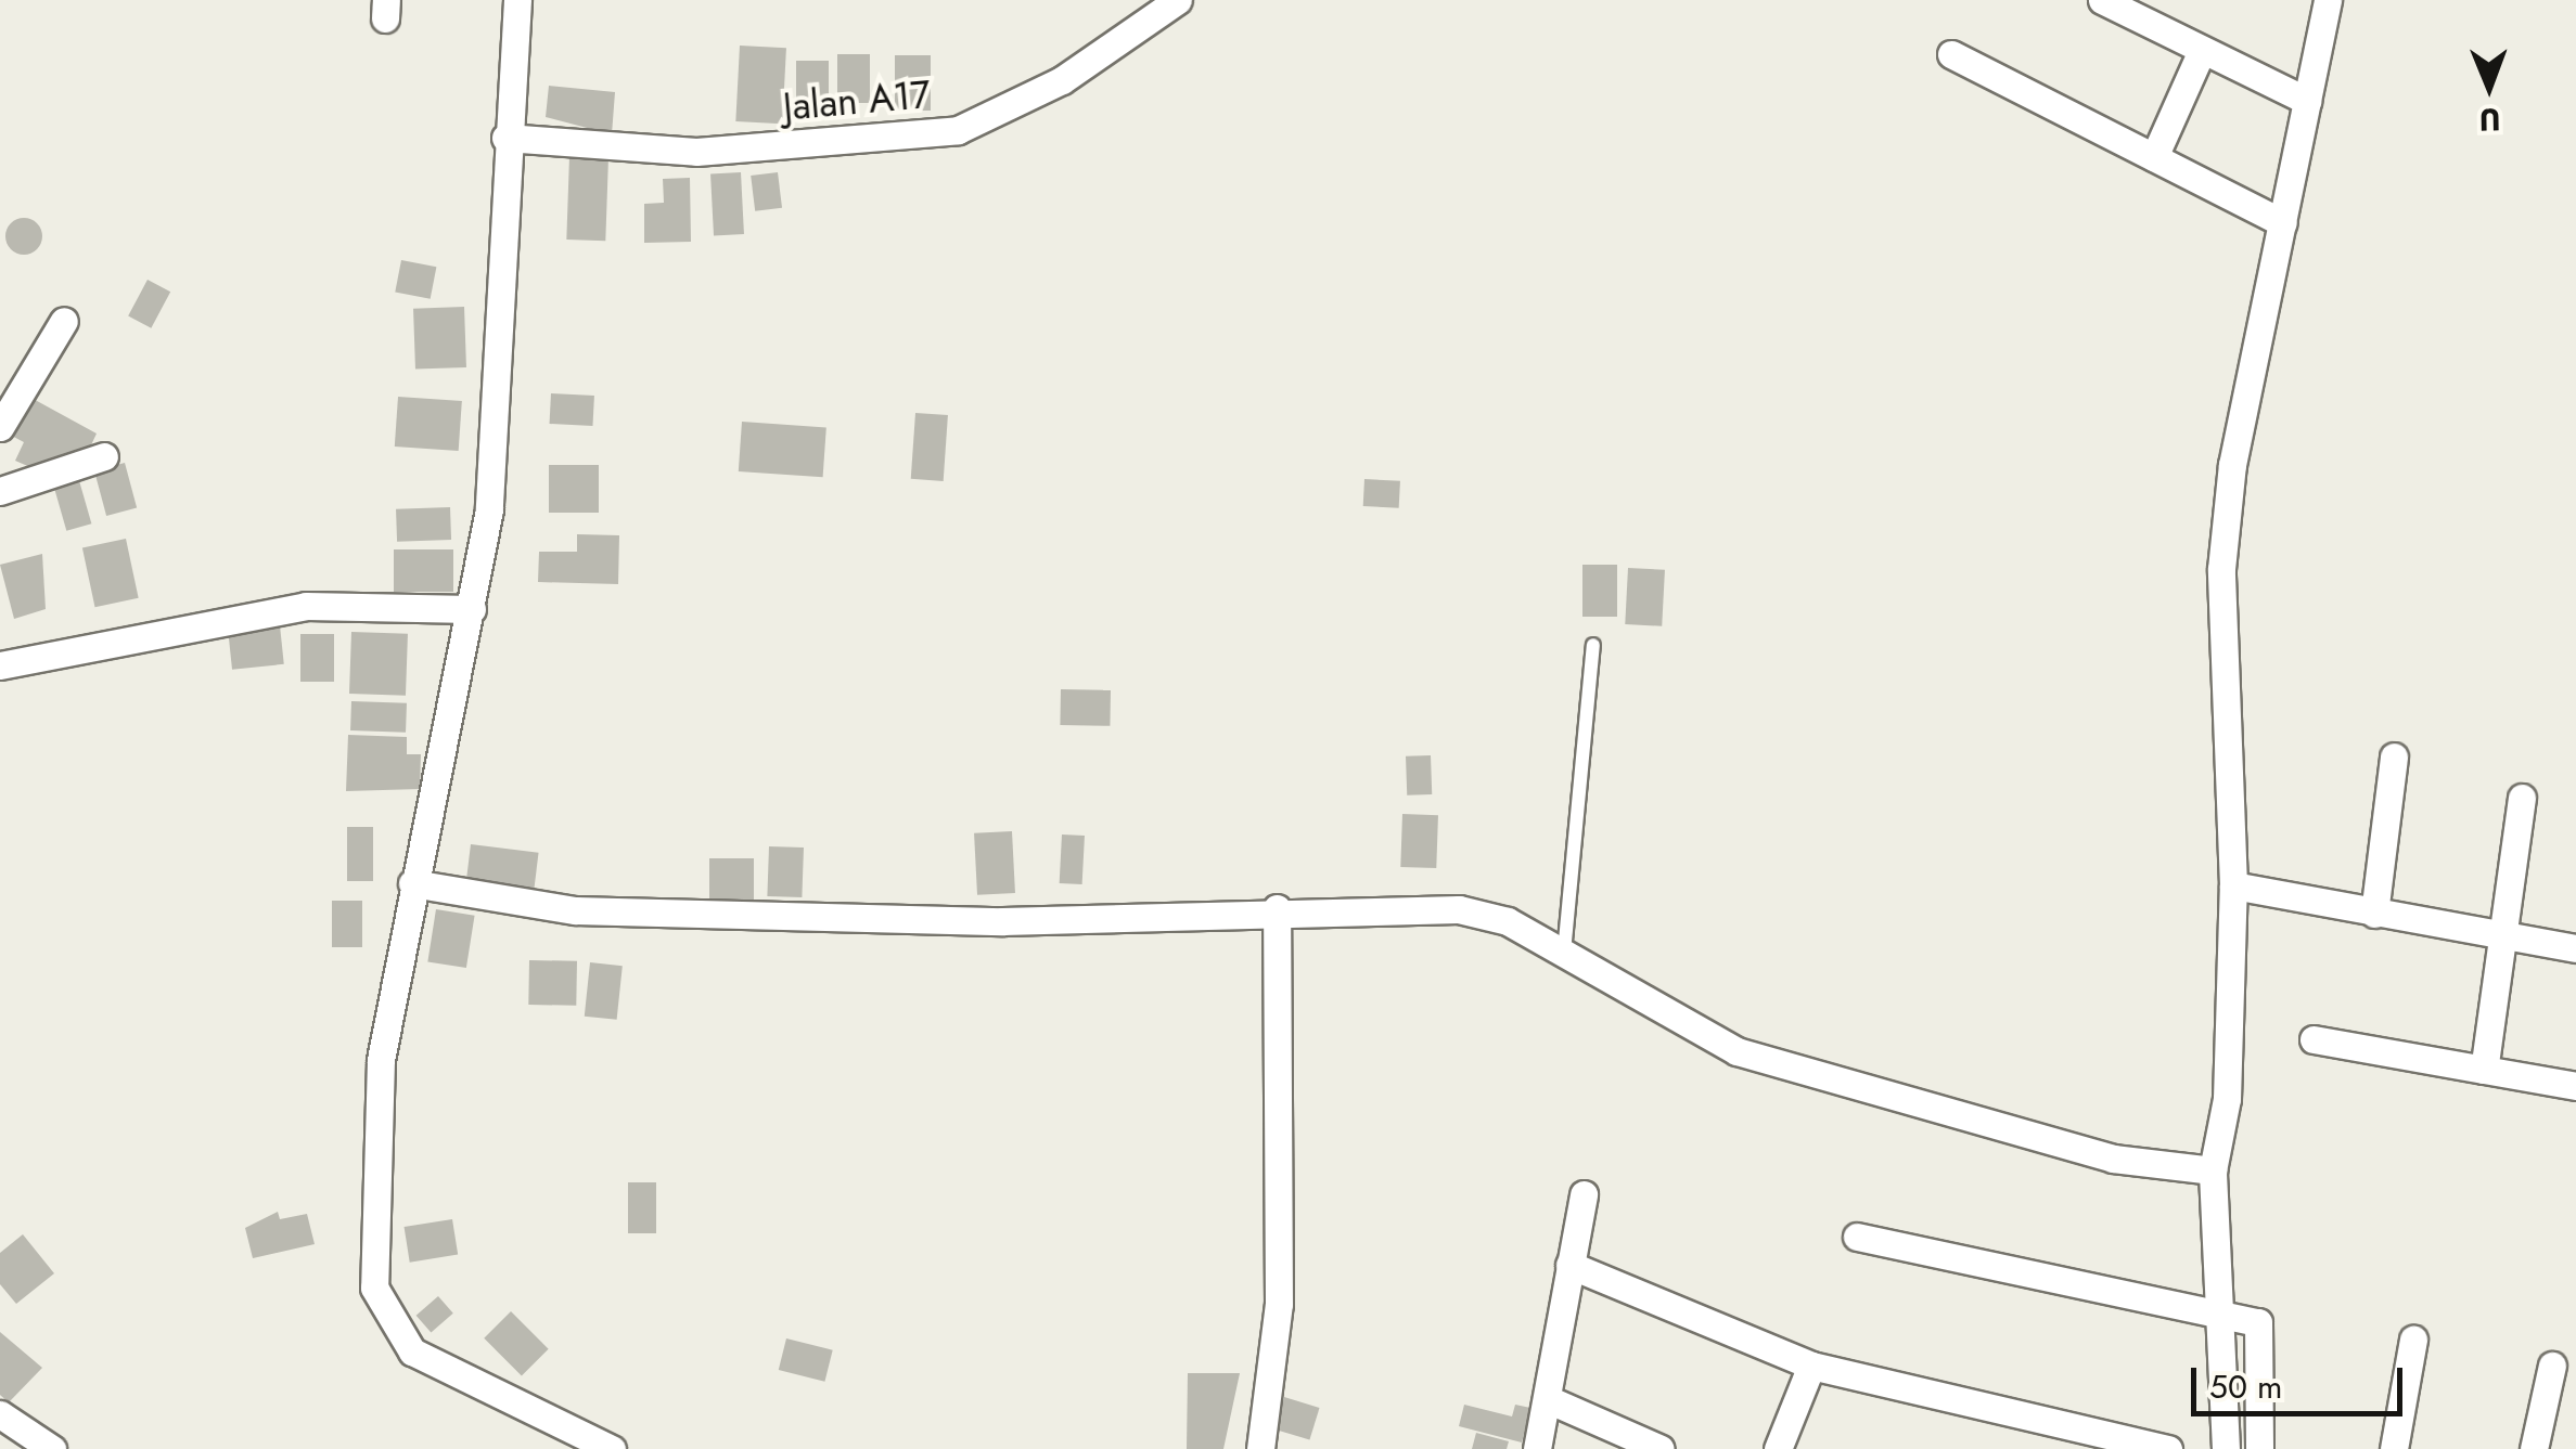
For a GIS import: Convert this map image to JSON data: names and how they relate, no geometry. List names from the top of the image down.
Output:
{
  "streets": {
    "street": ["Jalan A17"]
  },
  "scale_bar": "50 m",
  "north": "bottom"
}
